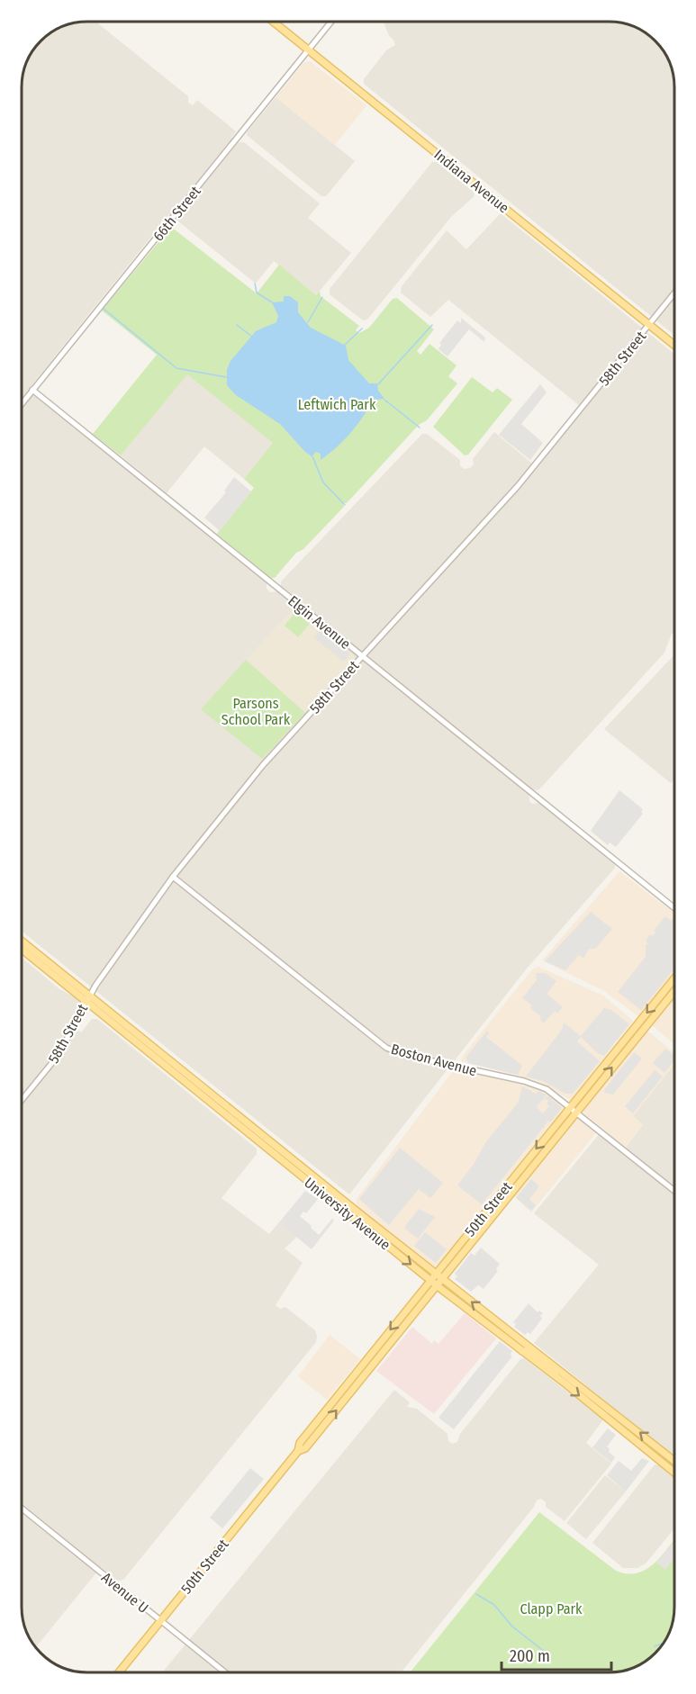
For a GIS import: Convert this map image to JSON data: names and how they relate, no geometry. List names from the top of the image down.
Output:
{
  "streets": {
    "main road": ["Indiana Avenue", "50th Street", "University Avenue"],
    "street": [
      "66th Street",
      "58th Street",
      "Elgin Avenue",
      "Boston Avenue",
      "Avenue U"
    ]
  },
  "crossings": [
    ["Indiana Avenue", "66th Street"],
    ["Indiana Avenue", "58th Street"],
    ["66th Street", "Elgin Avenue"],
    ["58th Street", "Elgin Avenue"],
    ["58th Street", "Boston Avenue"],
    ["58th Street", "University Avenue"],
    ["Boston Avenue", "50th Street"],
    ["50th Street", "University Avenue"],
    ["50th Street", "Avenue U"]
  ],
  "parks": ["Leftwich Park", "Parsons School Park", "Clapp Park"],
  "scale_bar": "200 m"
}
